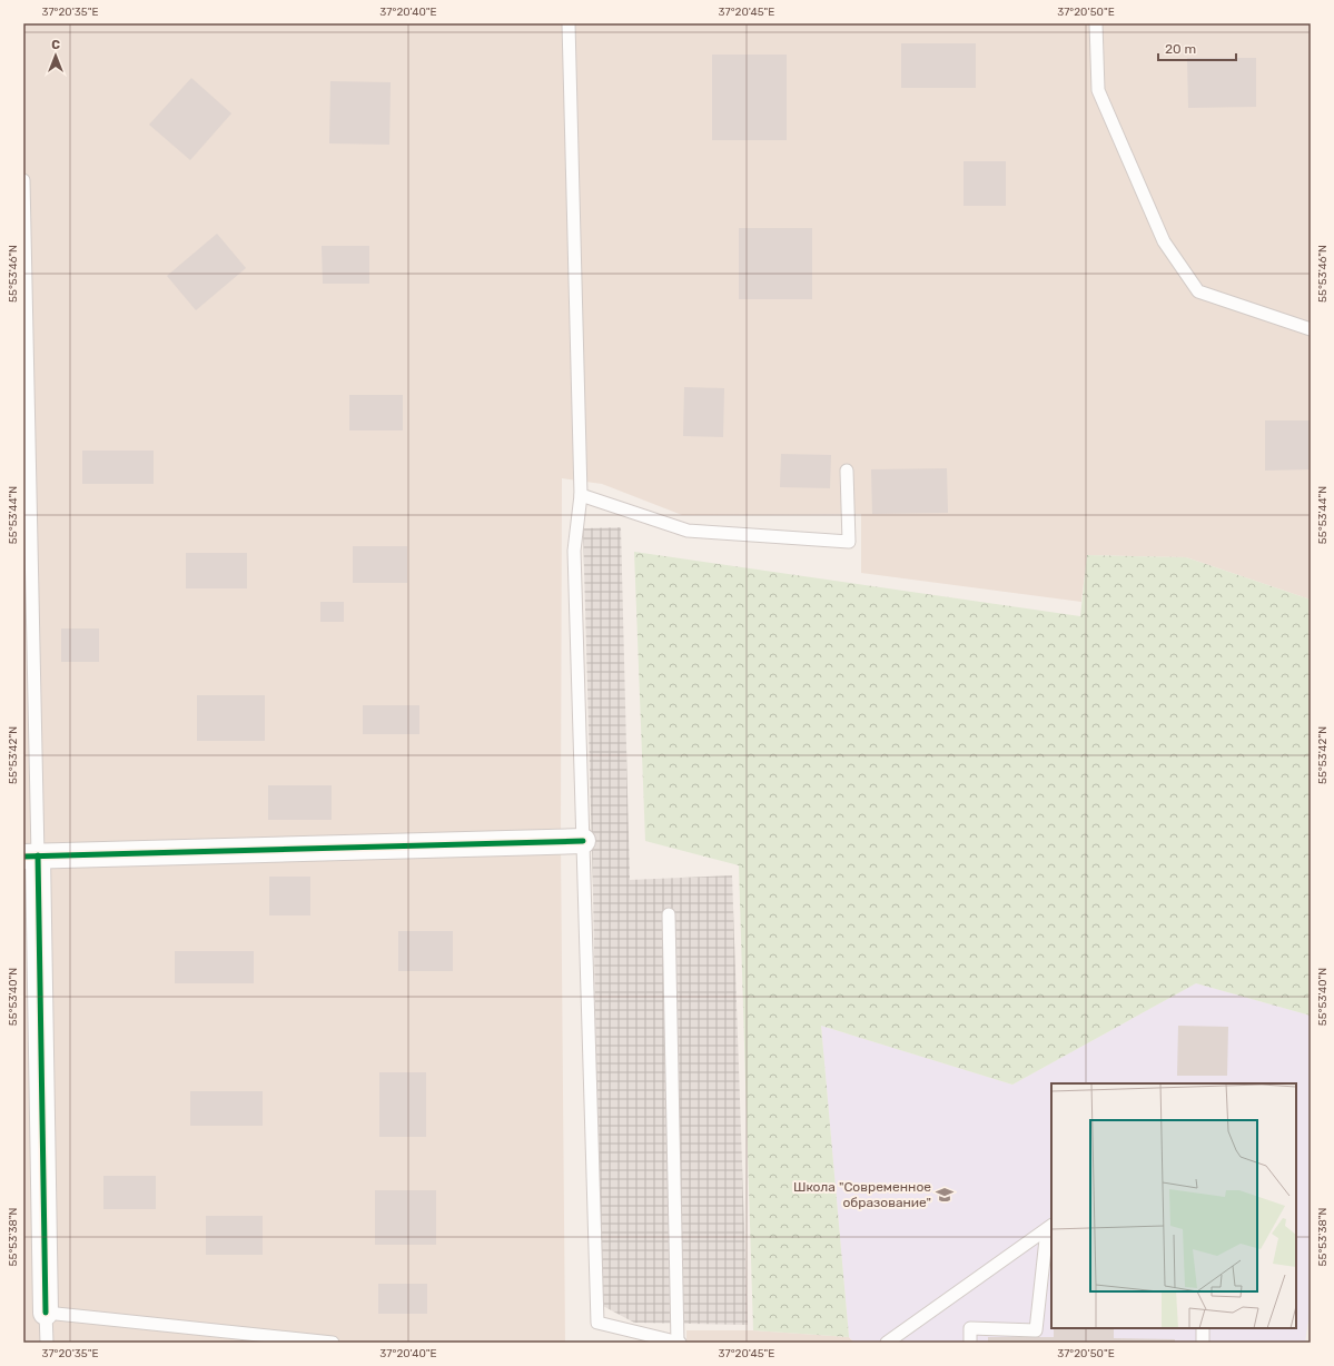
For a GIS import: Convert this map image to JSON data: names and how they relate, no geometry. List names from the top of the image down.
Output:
{
  "places": {
    "school or university": ["Школа \"Современное образование\""]
  },
  "scale_bar": "20 m",
  "north": "top",
  "coordinates": [
    "37°20'35\"E",
    "37°20'40\"E",
    "37°20'45\"E",
    "37°20'50\"E",
    "55°53'46\"N",
    "55°53'44\"N",
    "55°53'42\"N",
    "55°53'40\"N",
    "55°53'38\"N"
  ]
}
